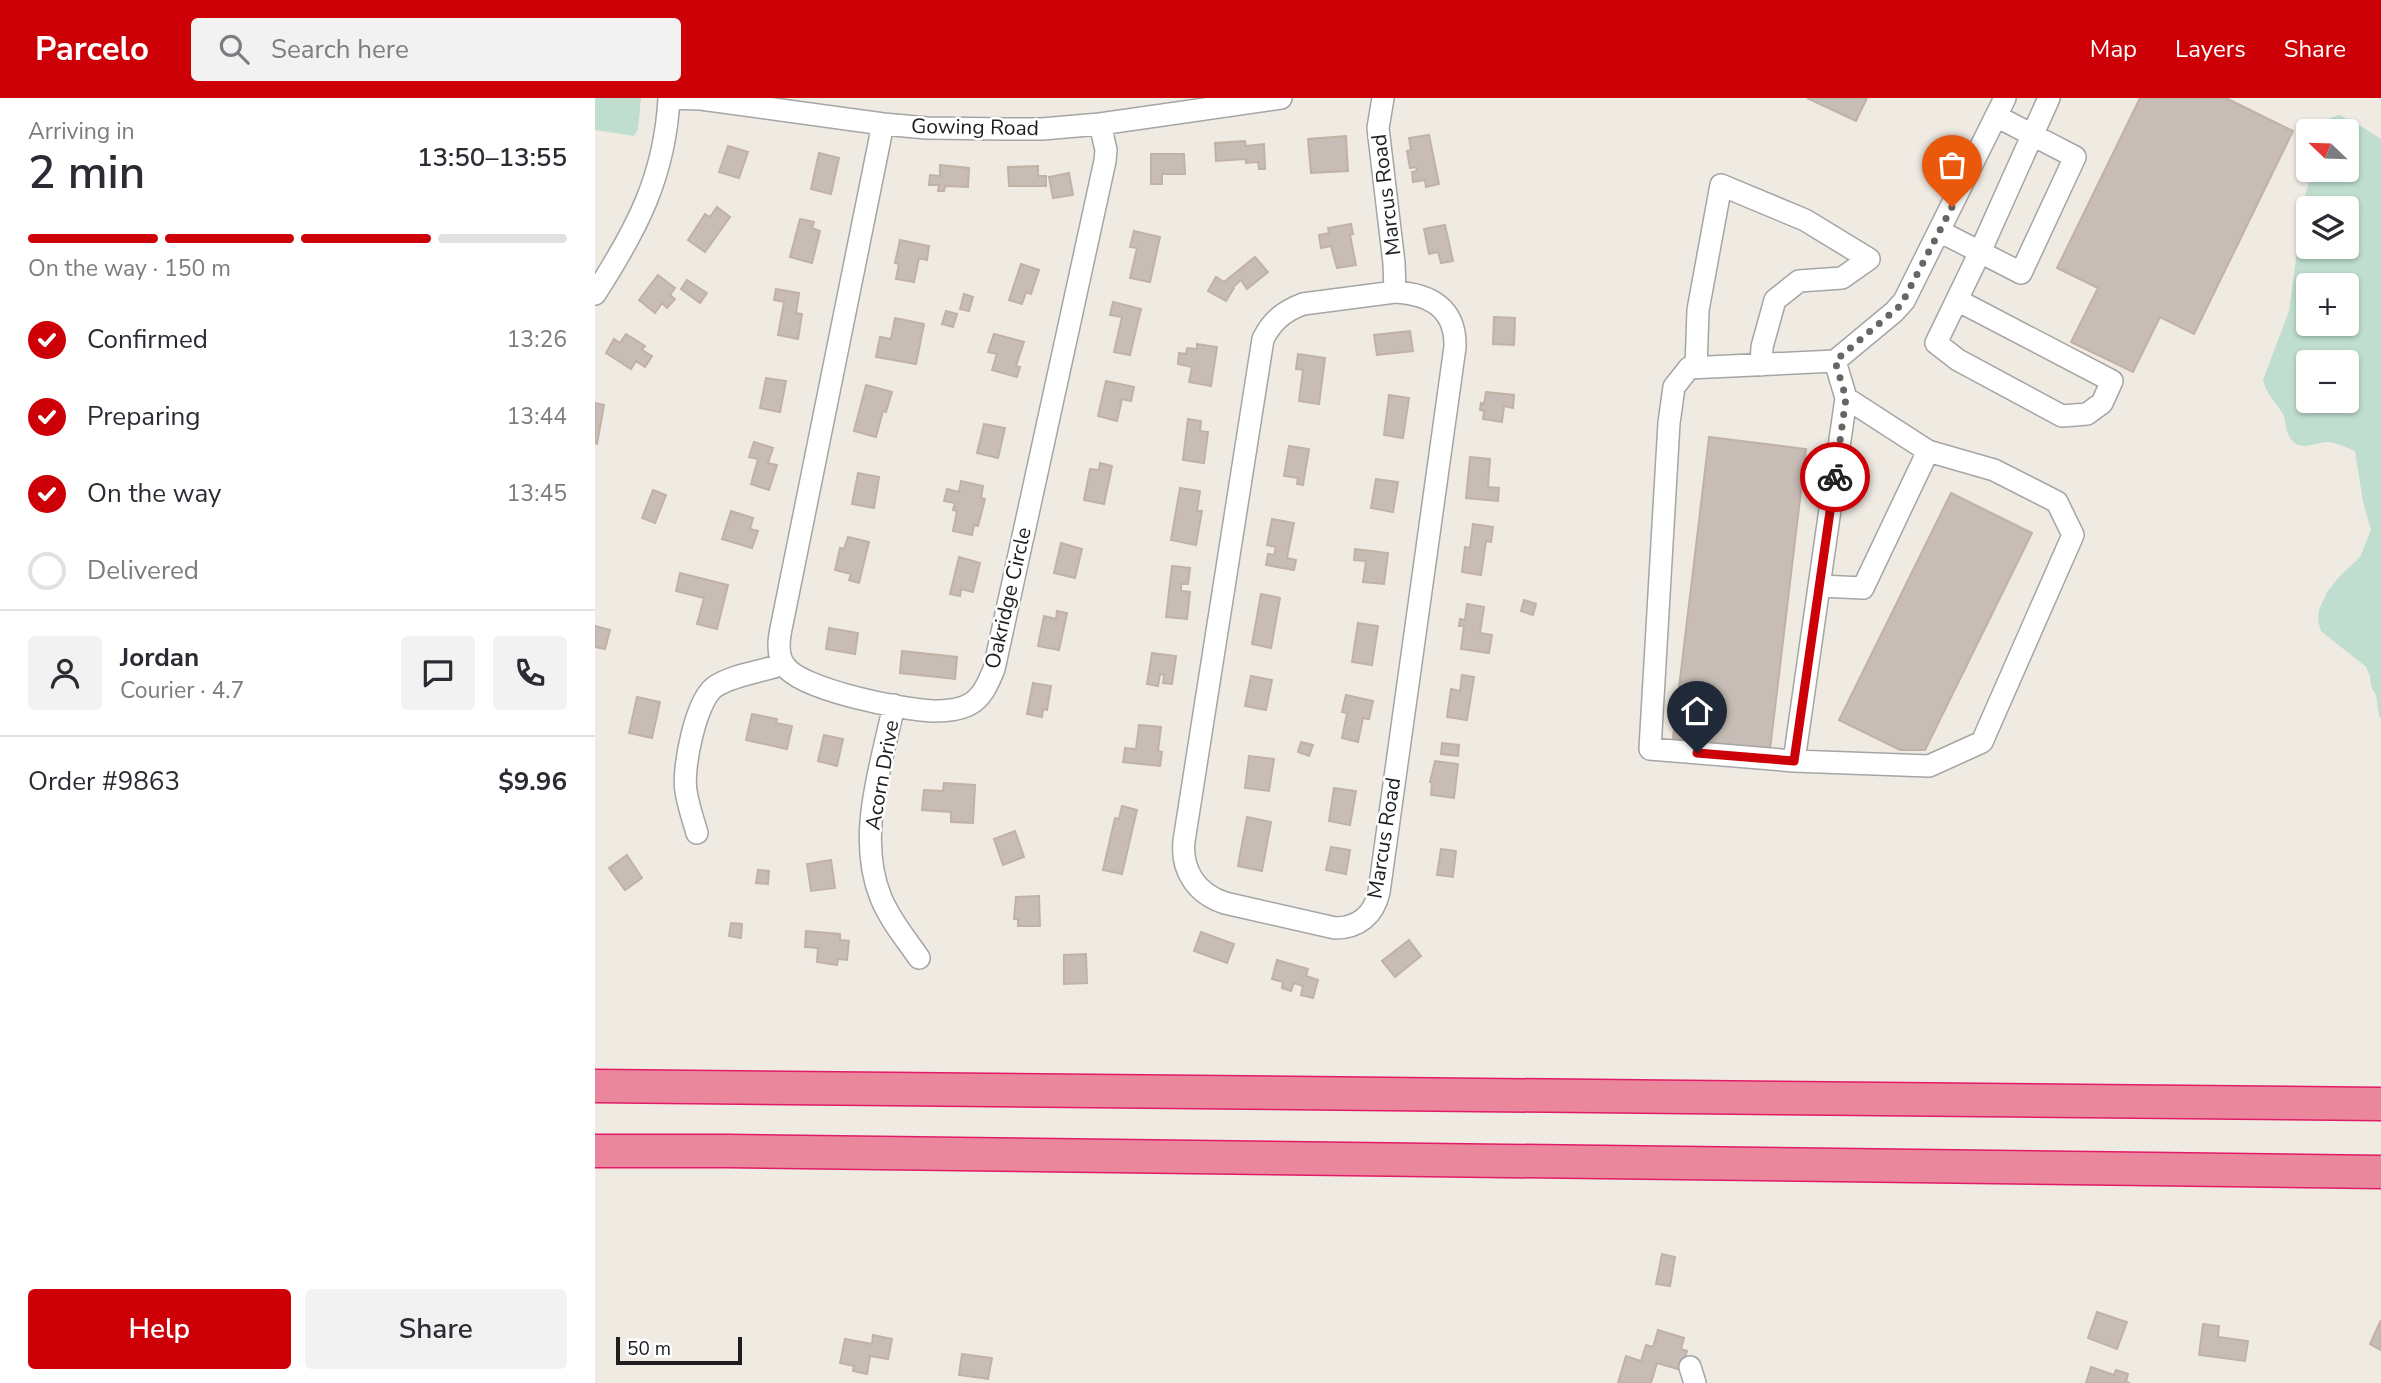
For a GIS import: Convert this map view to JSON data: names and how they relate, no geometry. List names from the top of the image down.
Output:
{
  "streets": {
    "street": [
      "Gowing Road",
      "Marcus Road",
      "Oakridge Circle",
      "Acorn Drive"
    ]
  },
  "crossings": [
    ["Gowing Road", "Oakridge Circle"],
    ["Oakridge Circle", "Acorn Drive"]
  ],
  "scale_bar": "50 m",
  "north": "top left",
  "page": {
    "header": "Parcelo",
    "search": "Search here",
    "nav": ["Map", "Layers", "Share"],
    "heading": ["2 min", "Arriving in", "13:50–13:55"],
    "panel": [
      "Jordan",
      "Courier · 4.7",
      "Order #9863",
      "$9.96"
    ],
    "map_buttons": ["+", "−"],
    "bar": "On the way · 150 m",
    "list": [
      ["Confirmed", "13:26"],
      ["Preparing", "13:44"],
      ["On the way", "13:45"],
      "Delivered"
    ],
    "buttons": ["Help", "Share"],
    "scale": "50 m"
  }
}
